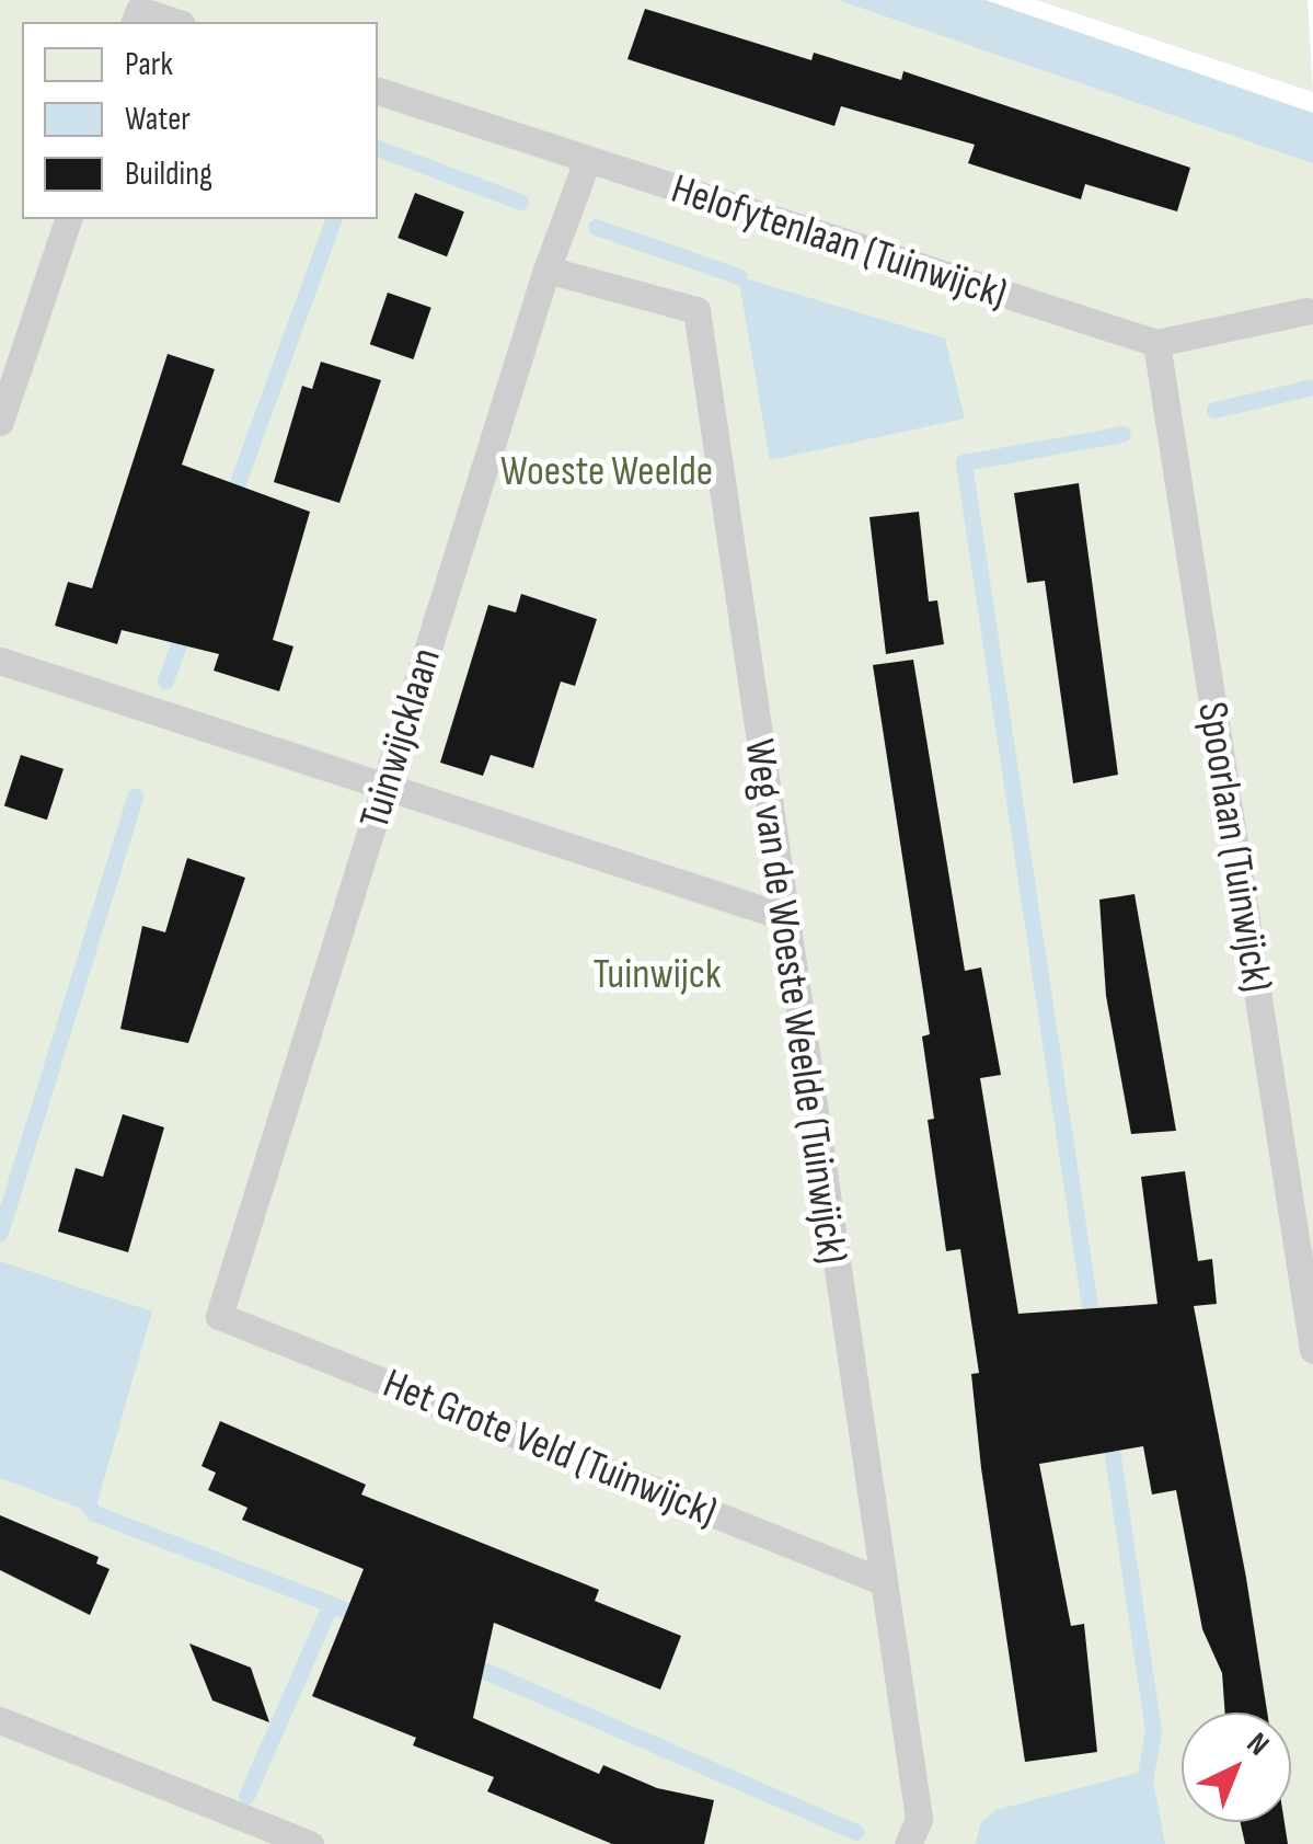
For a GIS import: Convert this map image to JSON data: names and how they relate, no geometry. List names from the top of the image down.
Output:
{
  "streets": {
    "lane": [
      "Helofytenlaan (Tuinwijck)",
      "Tuinwijcklaan",
      "Spoorlaan (Tuinwijck)",
      "Weg van de Woeste Weelde (Tuinwijck)",
      "Het Grote Veld (Tuinwijck)"
    ]
  },
  "crossings": [
    ["Helofytenlaan (Tuinwijck)", "Tuinwijcklaan"],
    ["Helofytenlaan (Tuinwijck)", "Spoorlaan (Tuinwijck)"],
    ["Tuinwijcklaan", "Weg van de Woeste Weelde (Tuinwijck)"],
    ["Tuinwijcklaan", "Het Grote Veld (Tuinwijck)"],
    ["Weg van de Woeste Weelde (Tuinwijck)", "Het Grote Veld (Tuinwijck)"]
  ],
  "parks": ["Woeste Weelde", "Tuinwijck"],
  "legend": ["Park", "Water", "Building"],
  "north": "top right"
}
